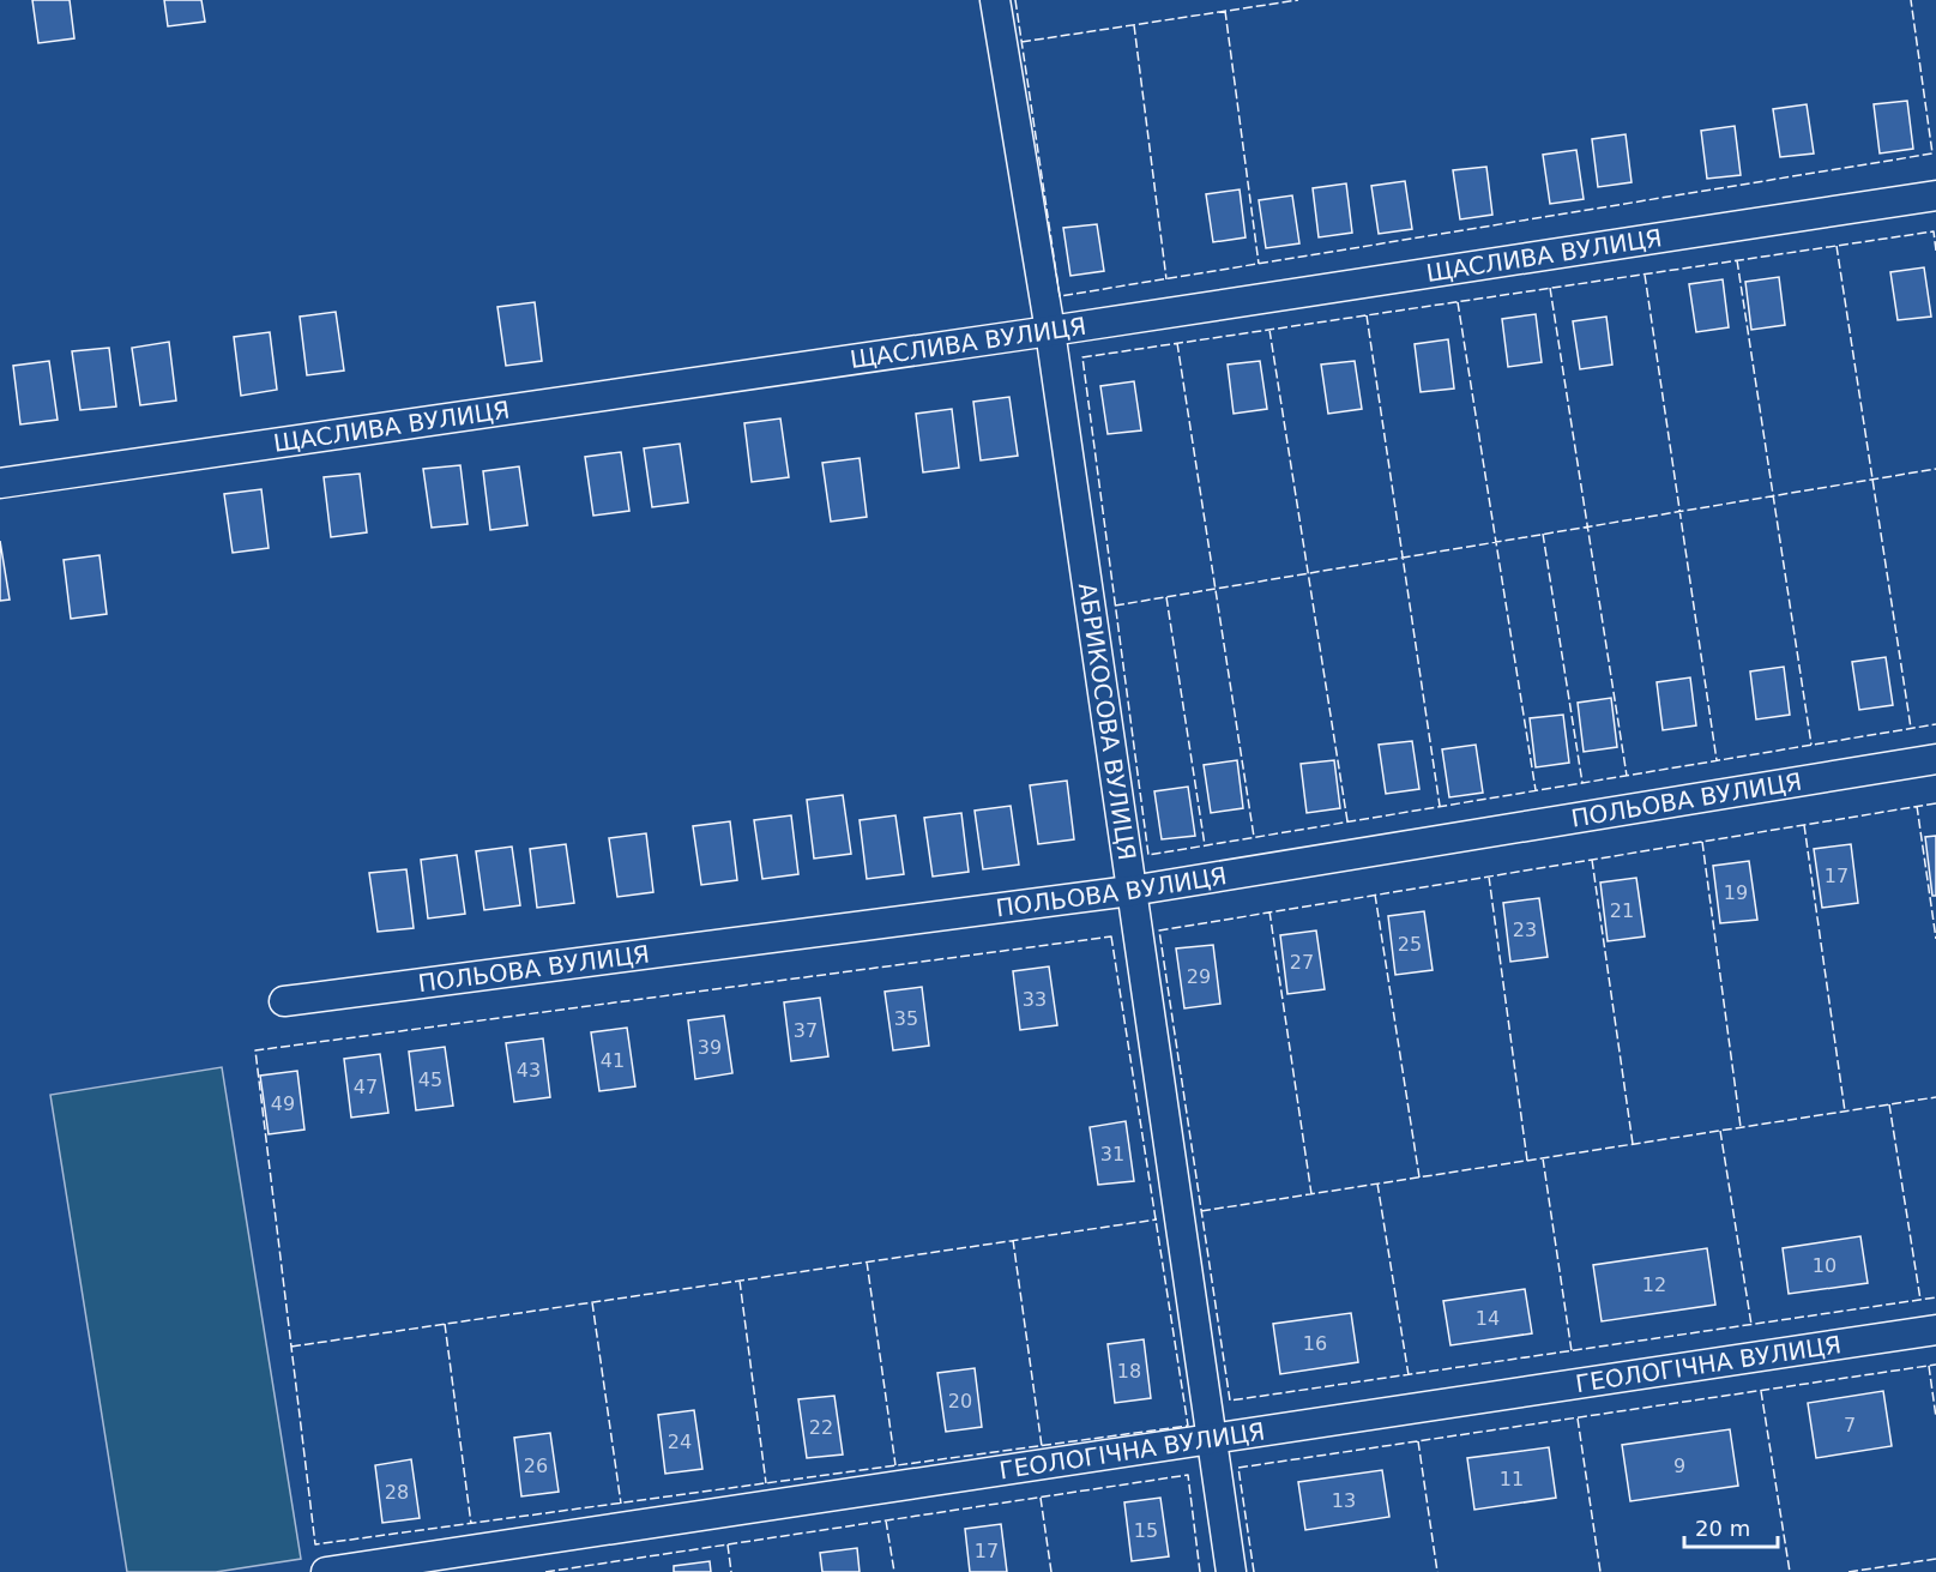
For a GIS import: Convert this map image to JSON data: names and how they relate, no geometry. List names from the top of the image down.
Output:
{
  "streets": {
    "street": [
      "ЩАСЛИВА ВУЛИЦЯ",
      "АБРИКОСОВА ВУЛИЦЯ",
      "ПОЛЬОВА ВУЛИЦЯ",
      "ГЕОЛОГІЧНА ВУЛИЦЯ"
    ]
  },
  "crossings": [
    ["ЩАСЛИВА ВУЛИЦЯ", "АБРИКОСОВА ВУЛИЦЯ"],
    ["АБРИКОСОВА ВУЛИЦЯ", "ПОЛЬОВА ВУЛИЦЯ"],
    ["АБРИКОСОВА ВУЛИЦЯ", "ГЕОЛОГІЧНА ВУЛИЦЯ"]
  ],
  "house_numbers": [
    "17",
    "19",
    "21",
    "23",
    "25",
    "27",
    "29",
    "33",
    "35",
    "37",
    "39",
    "41",
    "43",
    "45",
    "47",
    "49",
    "31",
    "10",
    "12",
    "14",
    "16",
    "18",
    "20",
    "7",
    "22",
    "24",
    "26",
    "9",
    "11",
    "28",
    "13",
    "15",
    "17"
  ],
  "scale_bar": "20 m"
}
